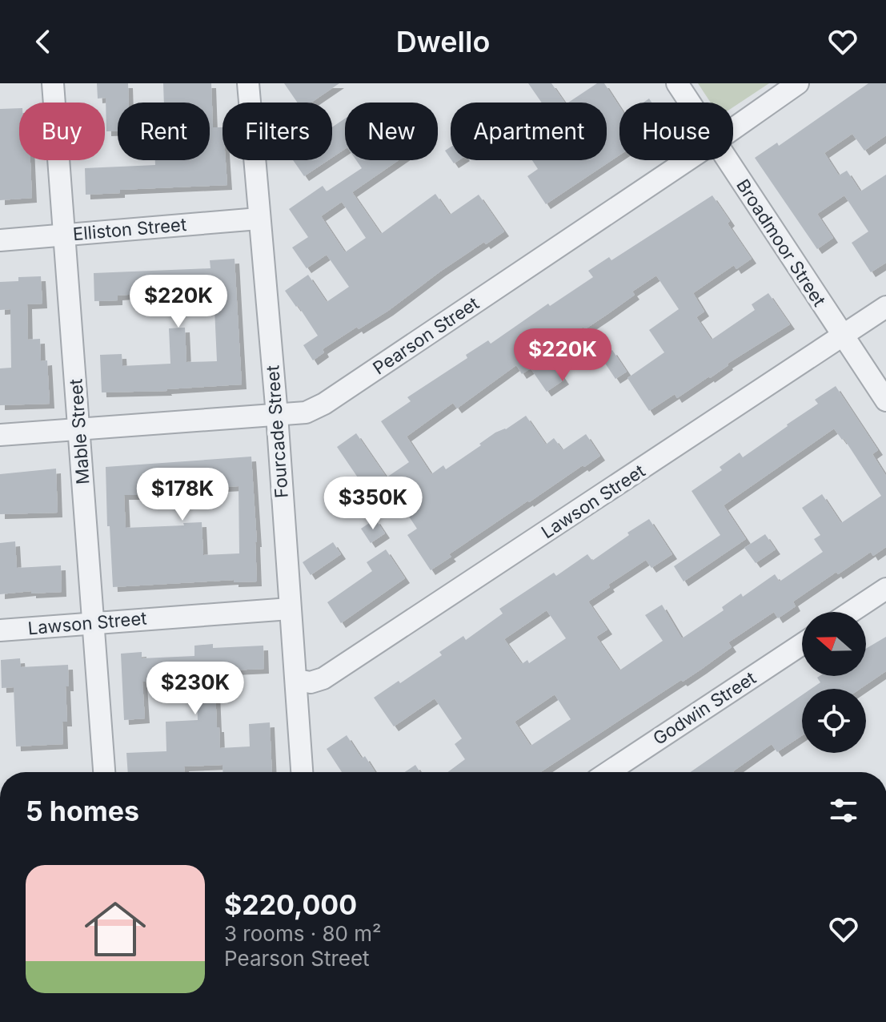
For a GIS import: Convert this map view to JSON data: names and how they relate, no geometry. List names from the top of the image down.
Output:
{
  "streets": {
    "street": [
      "Elliston Street",
      "Broadmoor Street",
      "Pearson Street",
      "Mable Street",
      "Fourcade Street",
      "Lawson Street",
      "Godwin Street"
    ]
  },
  "crossings": [
    ["Elliston Street", "Mable Street"],
    ["Elliston Street", "Fourcade Street"],
    ["Broadmoor Street", "Lawson Street"],
    ["Pearson Street", "Mable Street"],
    ["Pearson Street", "Fourcade Street"],
    ["Mable Street", "Lawson Street"],
    ["Fourcade Street", "Lawson Street"]
  ],
  "north": "left",
  "page": {
    "header": "Dwello",
    "chip": [
      "Buy",
      "Rent",
      "Filters",
      "New",
      "Apartment",
      "House"
    ],
    "price": [
      "$220K",
      "$220K",
      "$178K",
      "$350K",
      "$230K"
    ],
    "heading": "5 homes",
    "list": [
      {
        "name": "$220,000",
        "note": "3 rooms · 80 m² · Pearson Street"
      }
    ]
  }
}
